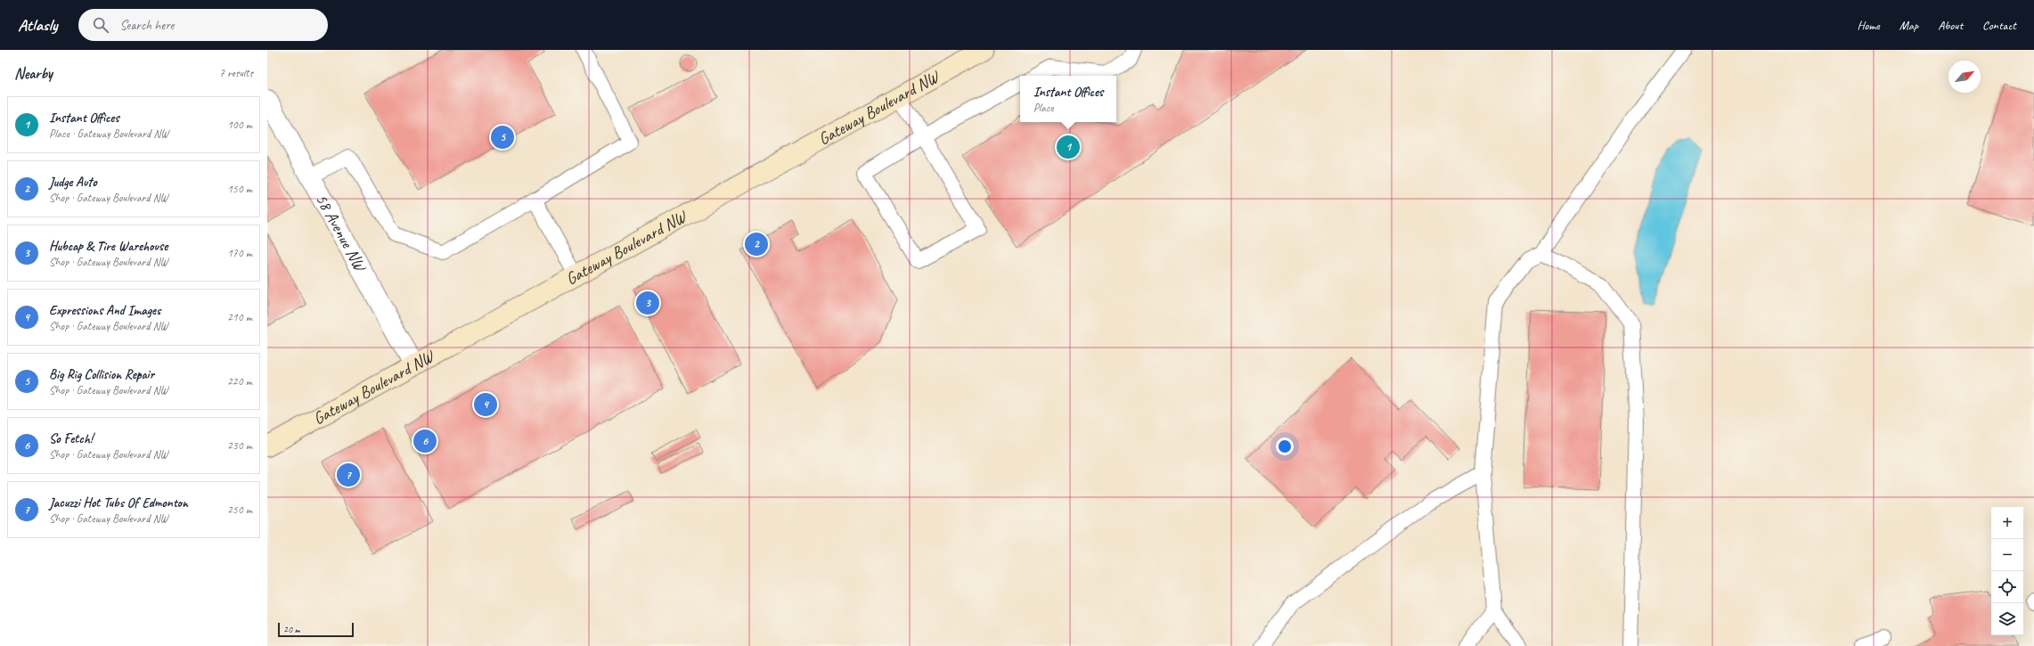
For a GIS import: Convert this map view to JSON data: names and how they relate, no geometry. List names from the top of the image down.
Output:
{
  "streets": {
    "main road": ["Gateway Boulevard NW"],
    "street": ["58 Avenue NW"]
  },
  "crossings": [
    ["Gateway Boulevard NW", "58 Avenue NW"]
  ],
  "scale_bar": "20 m",
  "north": "top right",
  "page": {
    "header": "Atlasly",
    "search": "Search here",
    "nav": [
      "Home",
      "Map",
      "About",
      "Contact"
    ],
    "heading": ["Nearby", "7 results"],
    "popup": ["Instant Offices", "Place"],
    "list": [
      {
        "mark": "1",
        "name": "Instant Offices",
        "note": "Place · Gateway Boulevard NW",
        "value": "100 m"
      },
      {
        "mark": "2",
        "name": "Judge Auto",
        "note": "Shop · Gateway Boulevard NW",
        "value": "150 m"
      },
      {
        "mark": "3",
        "name": "Hubcap & Tire Warehouse",
        "note": "Shop · Gateway Boulevard NW",
        "value": "170 m"
      },
      {
        "mark": "4",
        "name": "Expressions And Images",
        "note": "Shop · Gateway Boulevard NW",
        "value": "210 m"
      },
      {
        "mark": "5",
        "name": "Big Rig Collision Repair",
        "note": "Shop · Gateway Boulevard NW",
        "value": "220 m"
      },
      {
        "mark": "6",
        "name": "So Fetch!",
        "note": "Shop · Gateway Boulevard NW",
        "value": "230 m"
      },
      {
        "mark": "7",
        "name": "Jacuzzi Hot Tubs Of Edmonton",
        "note": "Shop · Gateway Boulevard NW",
        "value": "250 m"
      }
    ],
    "pins": [
      "5",
      "1",
      "2",
      "3",
      "4",
      "6",
      "7"
    ],
    "map_buttons": ["+", "−"],
    "scale": "20 m"
  }
}
